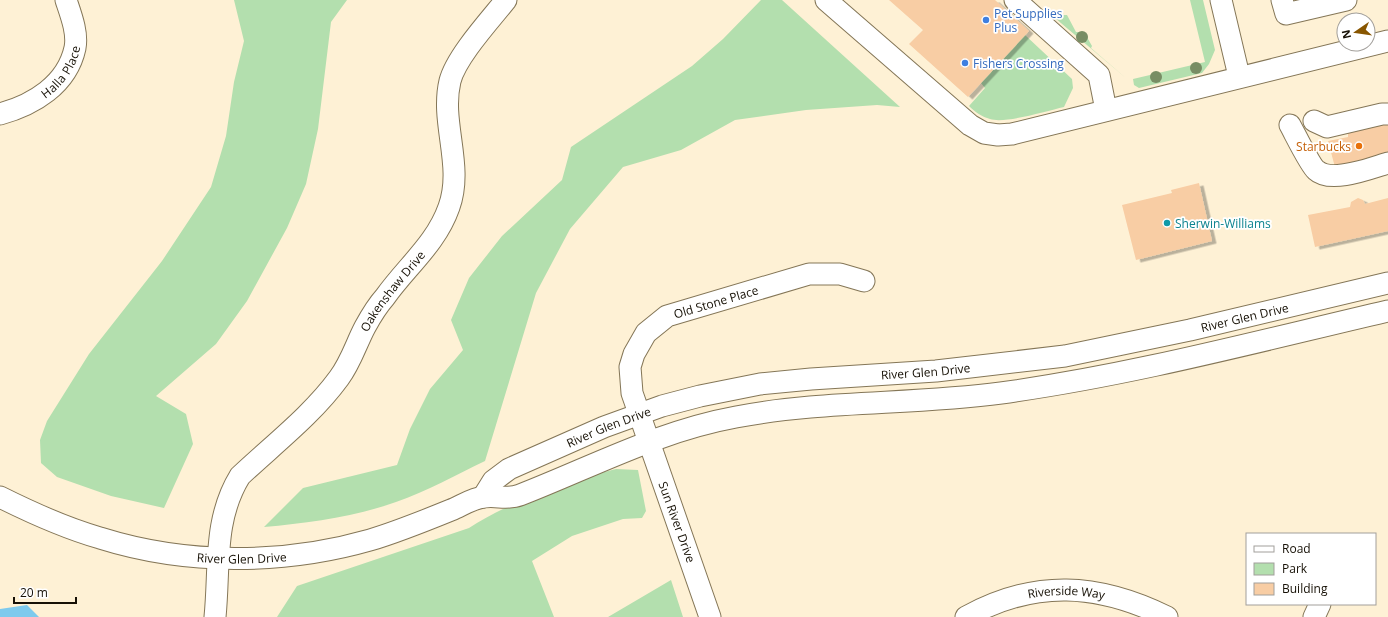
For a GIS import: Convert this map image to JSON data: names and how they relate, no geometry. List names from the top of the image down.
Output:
{
  "streets": {
    "street": [
      "Halla Place",
      "Oakenshaw Drive",
      "Old Stone Place",
      "River Glen Drive",
      "Sun River Drive",
      "Riverside Way"
    ]
  },
  "crossings": [
    ["Oakenshaw Drive", "River Glen Drive"],
    ["Old Stone Place", "River Glen Drive"],
    ["Old Stone Place", "Sun River Drive"],
    ["River Glen Drive", "Sun River Drive"]
  ],
  "places": [
    "Pet Supplies Plus",
    "Fishers Crossing",
    "Starbucks",
    "Sherwin-Williams"
  ],
  "legend": ["Road", "Park", "Building"],
  "scale_bar": "20 m",
  "north": "left"
}
